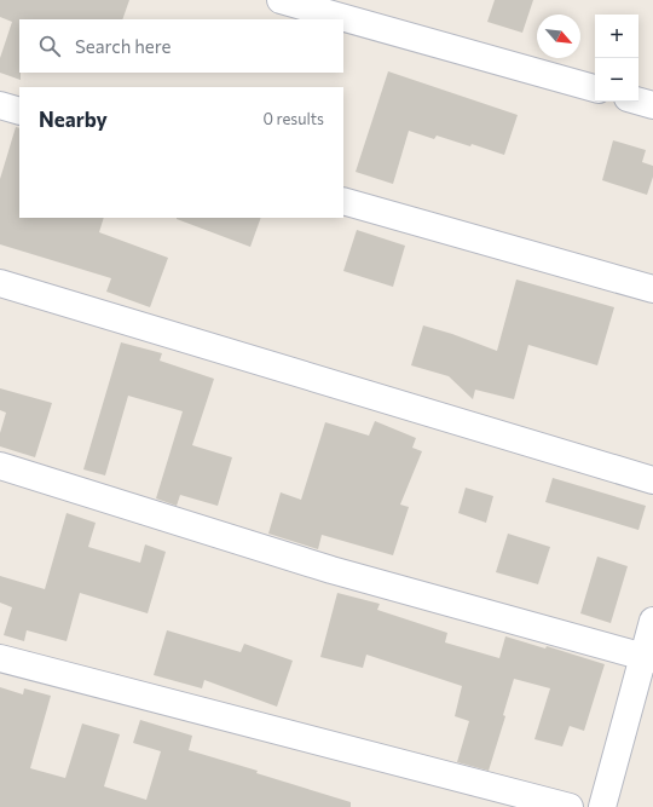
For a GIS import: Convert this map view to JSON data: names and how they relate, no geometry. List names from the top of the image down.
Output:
{
  "north": "bottom right",
  "page": {
    "map_buttons": ["+", "−"],
    "search": "Search here",
    "heading": ["Nearby", "0 results"]
  }
}
